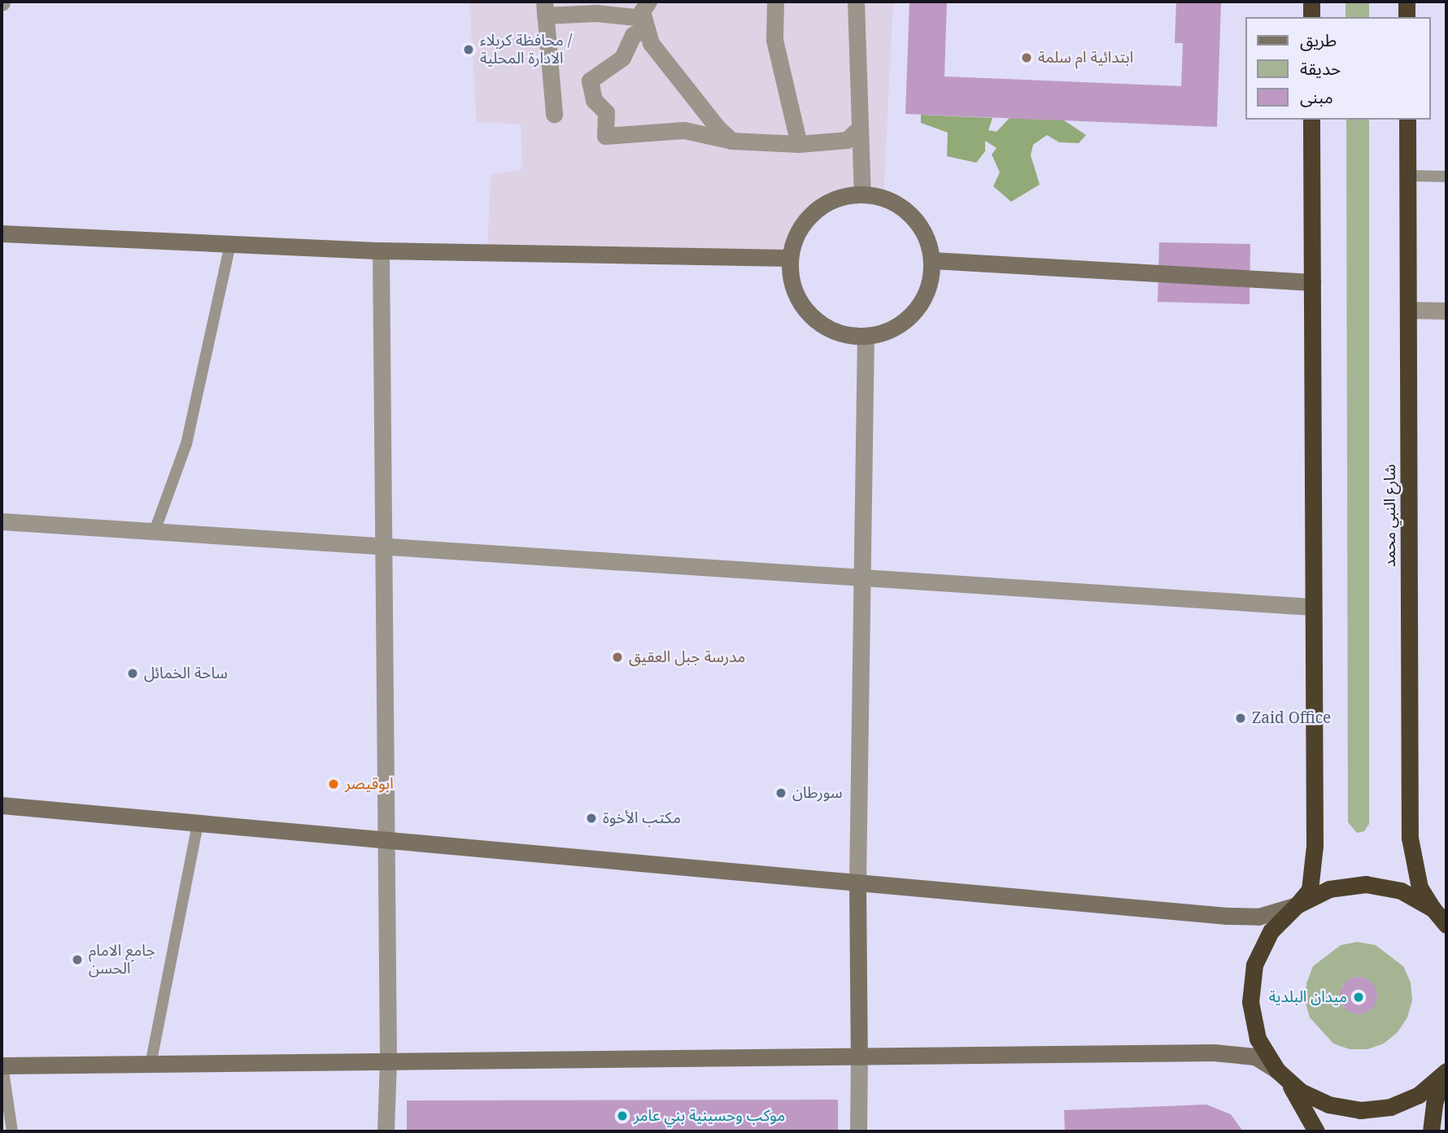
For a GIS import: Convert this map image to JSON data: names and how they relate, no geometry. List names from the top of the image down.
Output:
{
  "streets": {
    "highway": ["شارع النبي محمد"]
  },
  "places": [
    "محافظة كربلاء / الادارة المحلية",
    "ابتدائية ام سلمة",
    "مدرسة جبل العقيق",
    "ساحة الخمائل",
    "Zaid Office",
    "ابوقیصر",
    "سورطان",
    "مكتب الأخوة",
    "جامع الامام الحسن",
    "ميدان البلدية",
    "موكب وحسينية بني عامر"
  ],
  "legend": ["طريق", "حديقة", "مبنى"]
}
